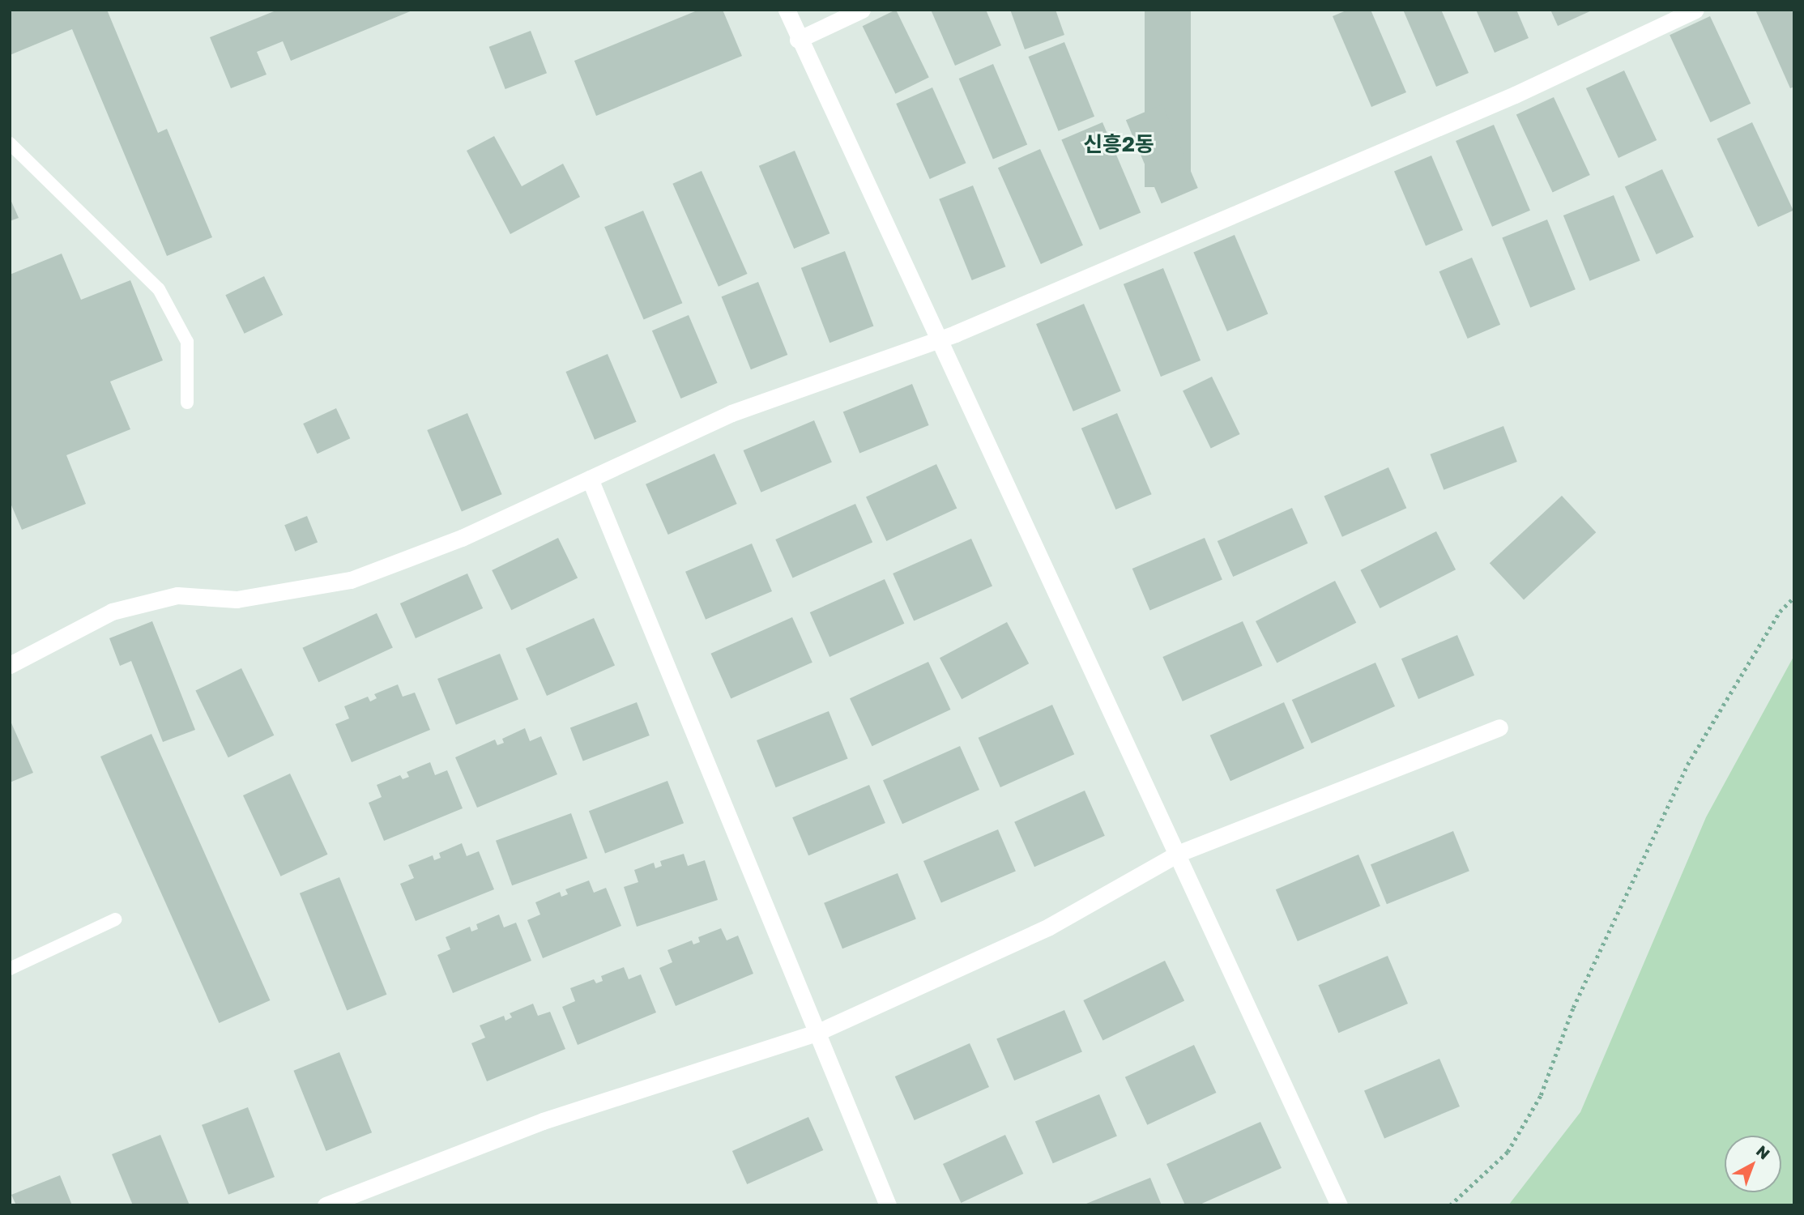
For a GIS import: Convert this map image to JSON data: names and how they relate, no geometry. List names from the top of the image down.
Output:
{
  "districts": ["신흥2동"],
  "north": "top right"
}
